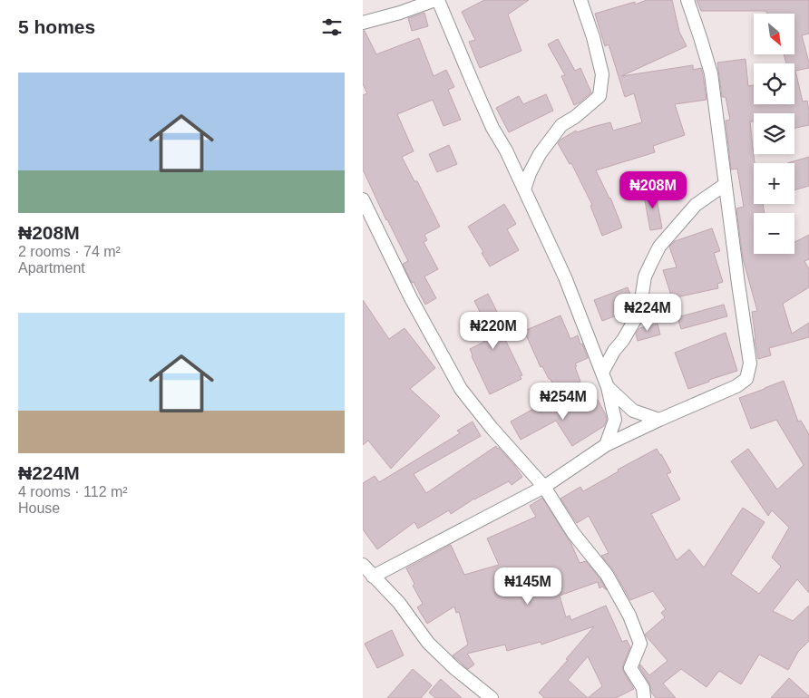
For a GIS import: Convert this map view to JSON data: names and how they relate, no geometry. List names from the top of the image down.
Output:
{
  "north": "bottom right",
  "page": {
    "heading": "5 homes",
    "map_buttons": ["+", "−"],
    "list": [
      {
        "name": "₦208M",
        "note": "2 rooms · 74 m² · Apartment"
      },
      {
        "name": "₦224M",
        "note": "4 rooms · 112 m² · House"
      }
    ],
    "price": [
      "₦208M",
      "₦224M",
      "₦220M",
      "₦254M",
      "₦145M"
    ]
  }
}
